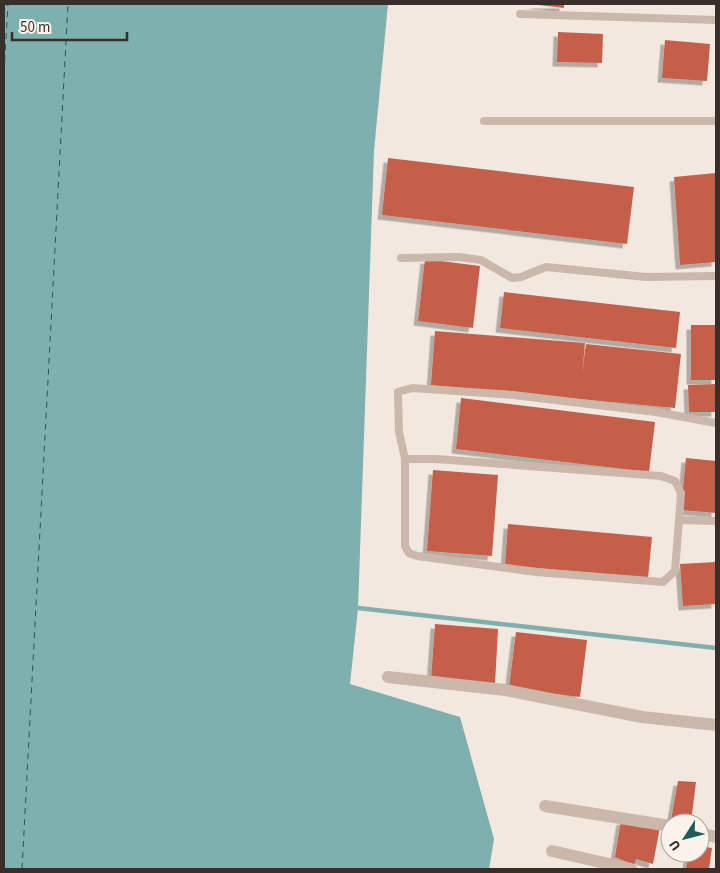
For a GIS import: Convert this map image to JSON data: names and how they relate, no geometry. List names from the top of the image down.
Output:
{
  "scale_bar": "50 m",
  "north": "bottom left"
}
